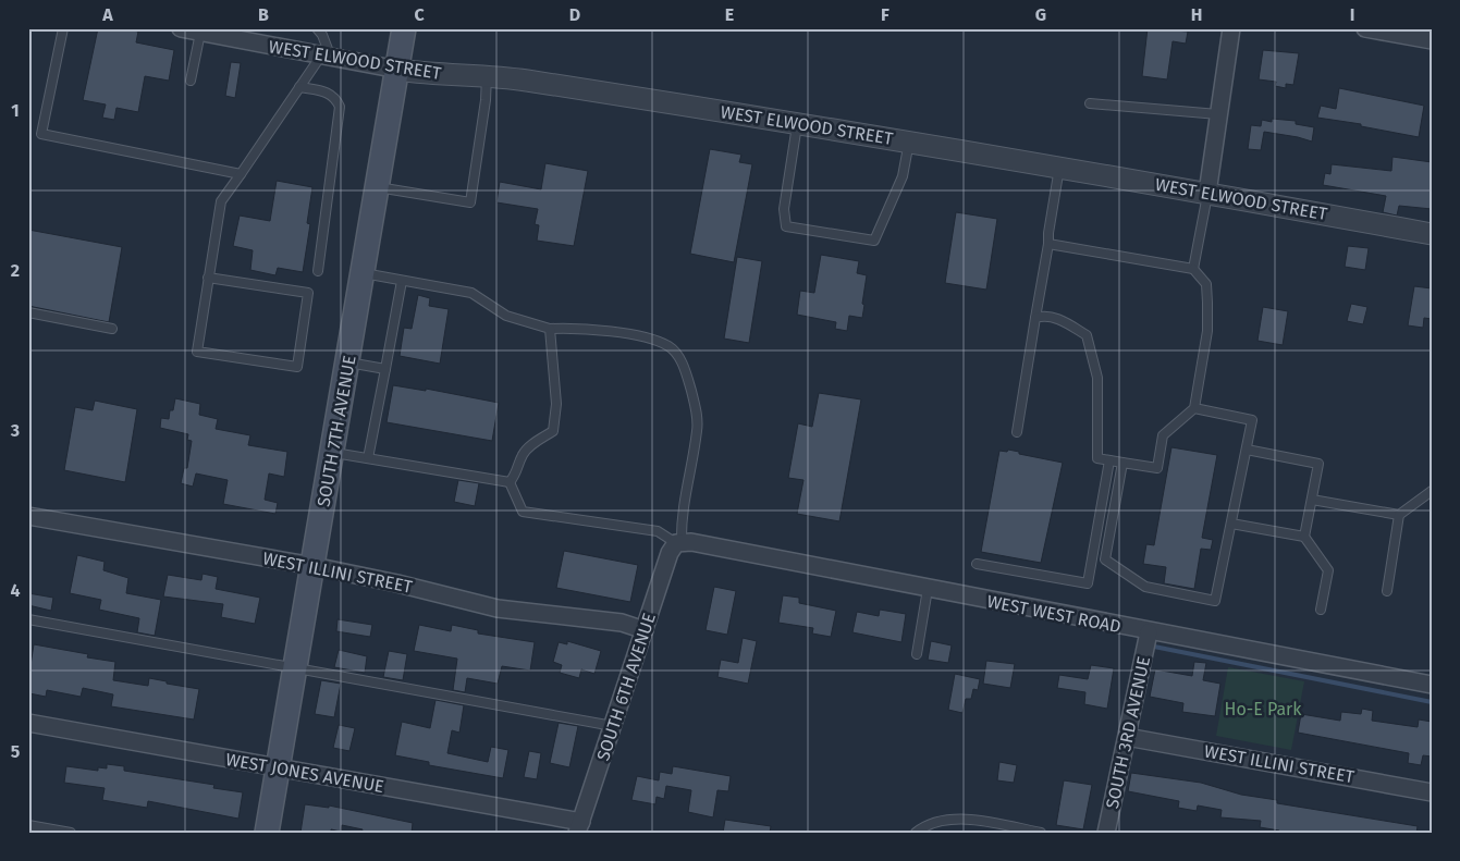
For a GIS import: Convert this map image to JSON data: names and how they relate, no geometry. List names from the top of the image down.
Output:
{
  "streets": {
    "main road": ["SOUTH 7TH AVENUE"],
    "street": [
      "WEST ELWOOD STREET",
      "WEST ILLINI STREET",
      "WEST WEST ROAD",
      "SOUTH 6TH AVENUE",
      "SOUTH 3RD AVENUE",
      "WEST JONES AVENUE"
    ]
  },
  "crossings": [
    ["WEST ELWOOD STREET", "SOUTH 7TH AVENUE"],
    ["SOUTH 7TH AVENUE", "WEST ILLINI STREET"],
    ["SOUTH 7TH AVENUE", "WEST JONES AVENUE"],
    ["WEST ILLINI STREET", "SOUTH 6TH AVENUE"],
    ["WEST ILLINI STREET", "SOUTH 3RD AVENUE"],
    ["WEST WEST ROAD", "SOUTH 6TH AVENUE"],
    ["WEST WEST ROAD", "SOUTH 3RD AVENUE"],
    ["SOUTH 6TH AVENUE", "WEST JONES AVENUE"]
  ],
  "parks": ["Ho-E Park"],
  "grid": {
    "columns": [
      "A",
      "B",
      "C",
      "D",
      "E",
      "F",
      "G",
      "H",
      "I"
    ],
    "rows": [
      "1",
      "2",
      "3",
      "4",
      "5"
    ]
  }
}
